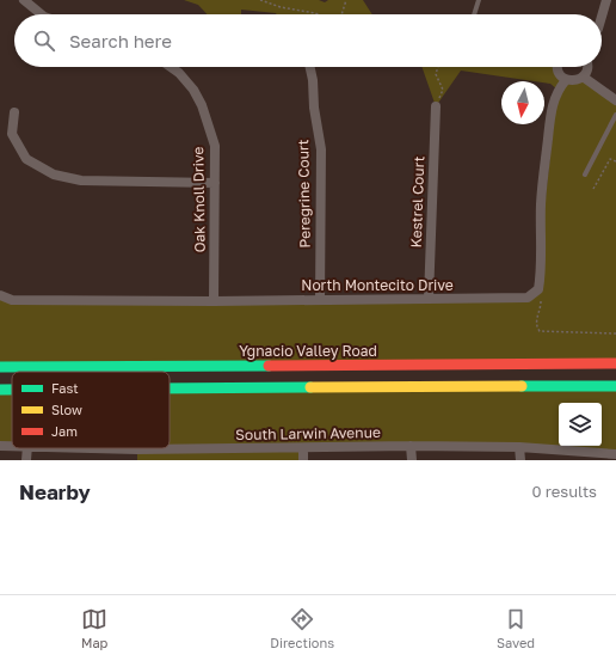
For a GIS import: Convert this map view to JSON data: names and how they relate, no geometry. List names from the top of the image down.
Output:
{
  "streets": {
    "highway": ["Ygnacio Valley Road"],
    "street": [
      "Peregrine Court",
      "Oak Knoll Drive",
      "Kestrel Court",
      "North Montecito Drive",
      "South Larwin Avenue"
    ]
  },
  "crossings": [
    ["Peregrine Court", "North Montecito Drive"],
    ["Oak Knoll Drive", "North Montecito Drive"],
    ["Kestrel Court", "North Montecito Drive"]
  ],
  "legend": ["Fast", "Slow", "Jam"],
  "north": "bottom",
  "page": {
    "search": "Search here",
    "heading": ["Nearby", "0 results"],
    "nav": ["Map", "Directions", "Saved"]
  }
}
